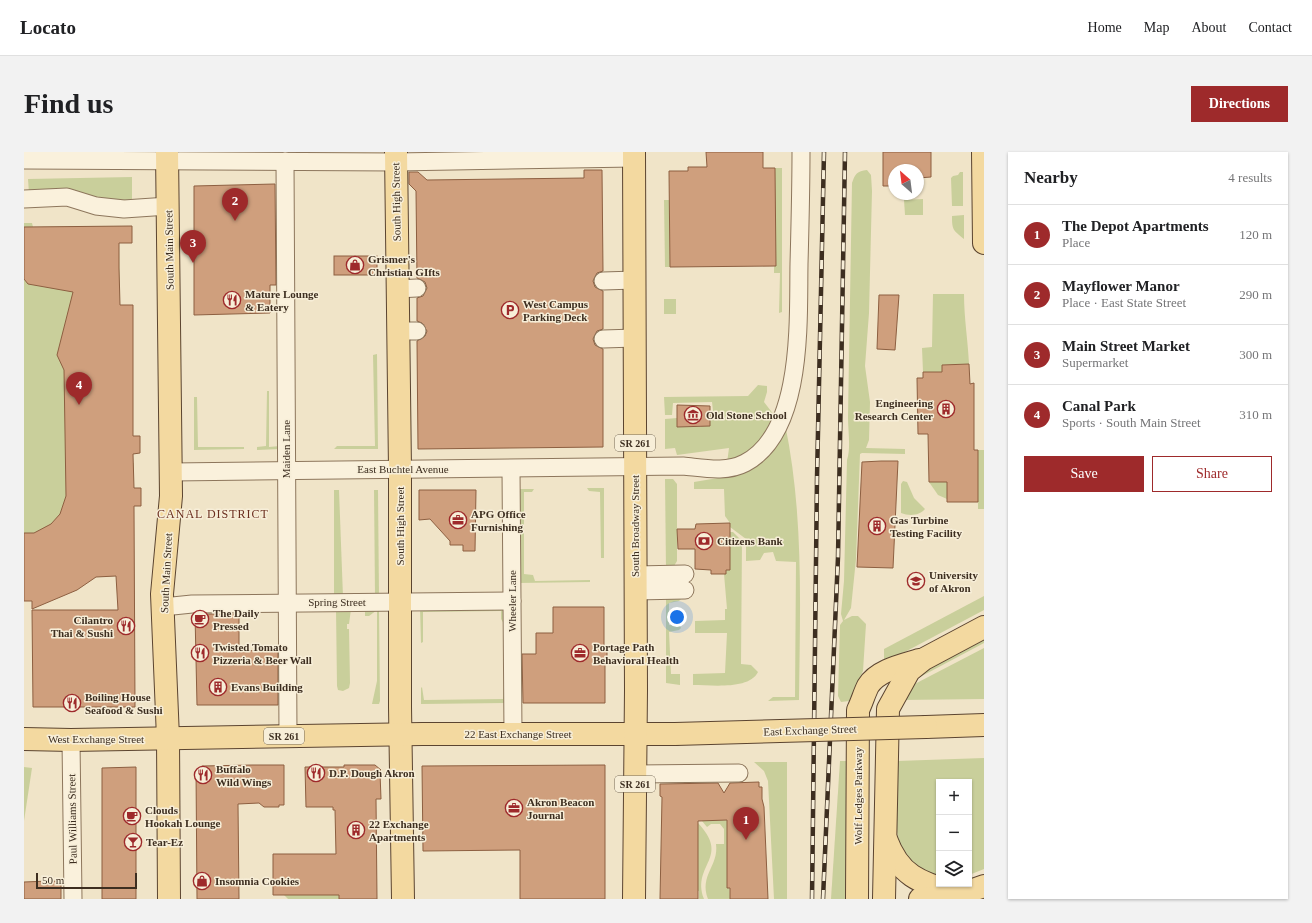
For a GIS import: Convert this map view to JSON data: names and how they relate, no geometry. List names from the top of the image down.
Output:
{
  "streets": {
    "main road": [
      "South High Street",
      "South Main Street",
      "SR 261",
      "South Broadway Street",
      "East Exchange Street",
      "22 East Exchange Street",
      "West Exchange Street",
      "Wolf Ledges Parkway"
    ],
    "street": [
      "Maiden Lane",
      "East Buchtel Avenue",
      "Wheeler Lane",
      "Spring Street",
      "Paul Williams Street"
    ]
  },
  "crossings": [
    ["South High Street", "SR 261"],
    ["South High Street", "East Buchtel Avenue"],
    ["South High Street", "Spring Street"],
    ["South High Street", "22 East Exchange Street"],
    ["South Main Street", "SR 261"],
    ["South Main Street", "East Buchtel Avenue"],
    ["South Main Street", "Spring Street"],
    ["South Main Street", "West Exchange Street"],
    ["SR 261", "Maiden Lane"],
    ["SR 261", "22 East Exchange Street"],
    ["SR 261", "West Exchange Street"],
    ["Maiden Lane", "East Buchtel Avenue"],
    ["Maiden Lane", "Spring Street"],
    ["East Buchtel Avenue", "South Broadway Street"],
    ["East Buchtel Avenue", "Wheeler Lane"],
    ["South Broadway Street", "East Exchange Street"],
    ["South Broadway Street", "22 East Exchange Street"],
    ["Wheeler Lane", "Spring Street"],
    ["Wheeler Lane", "22 East Exchange Street"],
    ["East Exchange Street", "22 East Exchange Street"],
    ["West Exchange Street", "Paul Williams Street"]
  ],
  "districts": ["CANAL DISTRICT"],
  "places": {
    "shop": ["Grismer's Christian GIfts", "Insomnia Cookies"],
    "restaurant": [
      "Mature Lounge & Eatery",
      "Cilantro Thai & Sushi",
      "Twisted Tomato Pizzeria & Beer Wall",
      "Boiling House Seafood & Sushi",
      "D.P. Dough Akron",
      "Buffalo Wild Wings"
    ],
    "parking": ["West Campus Parking Deck"],
    "building": [
      "Engineering Research Center",
      "Gas Turbine Testing Facility",
      "Evans Building",
      "22 Exchange Apartments"
    ],
    "museum": ["Old Stone School"],
    "office": ["APG Office Furnishing", "Portage Path Behavioral Health", "Akron Beacon Journal"],
    "bank": ["Citizens Bank"],
    "school or university": ["University of Akron"],
    "cafe": ["The Daily Pressed", "Clouds Hookah Lounge"],
    "bar": ["Tear-Ez"]
  },
  "scale_bar": "50 m",
  "north": "top left",
  "page": {
    "header": "Locato",
    "nav": [
      "Home",
      "Map",
      "About",
      "Contact"
    ],
    "buttons": [
      "Directions",
      ["Save", "Share"]
    ],
    "title": "Find us",
    "heading": ["Nearby", "4 results"],
    "pins": [
      "2",
      "3",
      "4",
      "1"
    ],
    "list": [
      {
        "mark": "1",
        "name": "The Depot Apartments",
        "note": "Place",
        "value": "120 m"
      },
      {
        "mark": "2",
        "name": "Mayflower Manor",
        "note": "Place · East State Street",
        "value": "290 m"
      },
      {
        "mark": "3",
        "name": "Main Street Market",
        "note": "Supermarket",
        "value": "300 m"
      },
      {
        "mark": "4",
        "name": "Canal Park",
        "note": "Sports · South Main Street",
        "value": "310 m"
      }
    ],
    "map_buttons": ["+", "−"],
    "scale": "50 m"
  }
}
